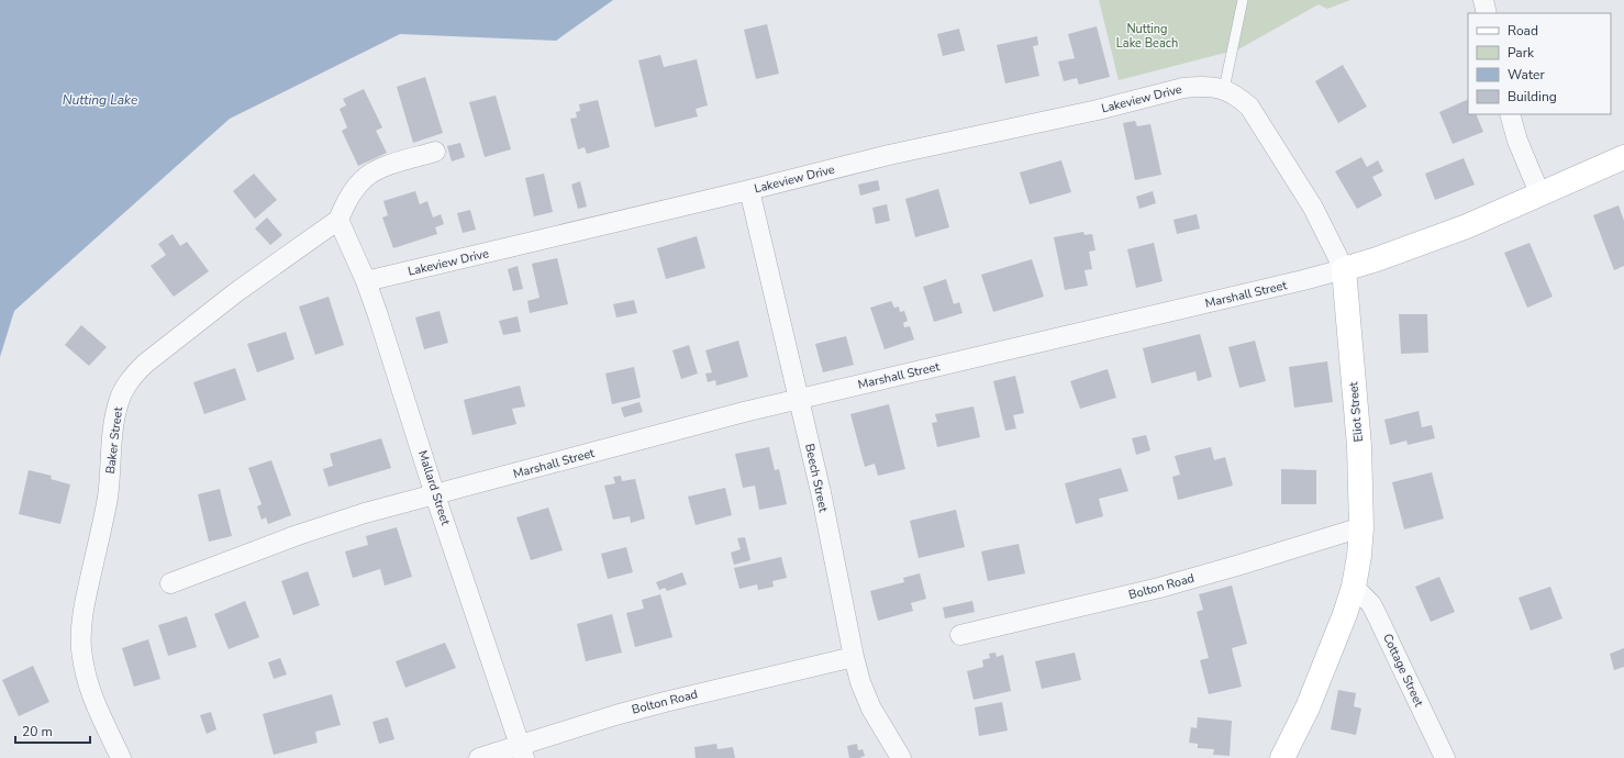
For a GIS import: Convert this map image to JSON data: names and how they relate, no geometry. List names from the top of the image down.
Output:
{
  "streets": {
    "street": [
      "Lakeview Drive",
      "Marshall Street",
      "Eliot Street",
      "Baker Street",
      "Beech Street",
      "Mallard Street",
      "Bolton Road",
      "Cottage Street"
    ]
  },
  "crossings": [
    ["Lakeview Drive", "Eliot Street"],
    ["Lakeview Drive", "Beech Street"],
    ["Lakeview Drive", "Mallard Street"],
    ["Marshall Street", "Eliot Street"],
    ["Marshall Street", "Beech Street"],
    ["Marshall Street", "Mallard Street"],
    ["Eliot Street", "Bolton Road"],
    ["Eliot Street", "Cottage Street"],
    ["Baker Street", "Mallard Street"],
    ["Beech Street", "Bolton Road"],
    ["Mallard Street", "Bolton Road"]
  ],
  "water": ["Nutting Lake"],
  "parks": ["Nutting Lake Beach"],
  "legend": [
    "Road",
    "Park",
    "Water",
    "Building"
  ],
  "scale_bar": "20 m"
}
